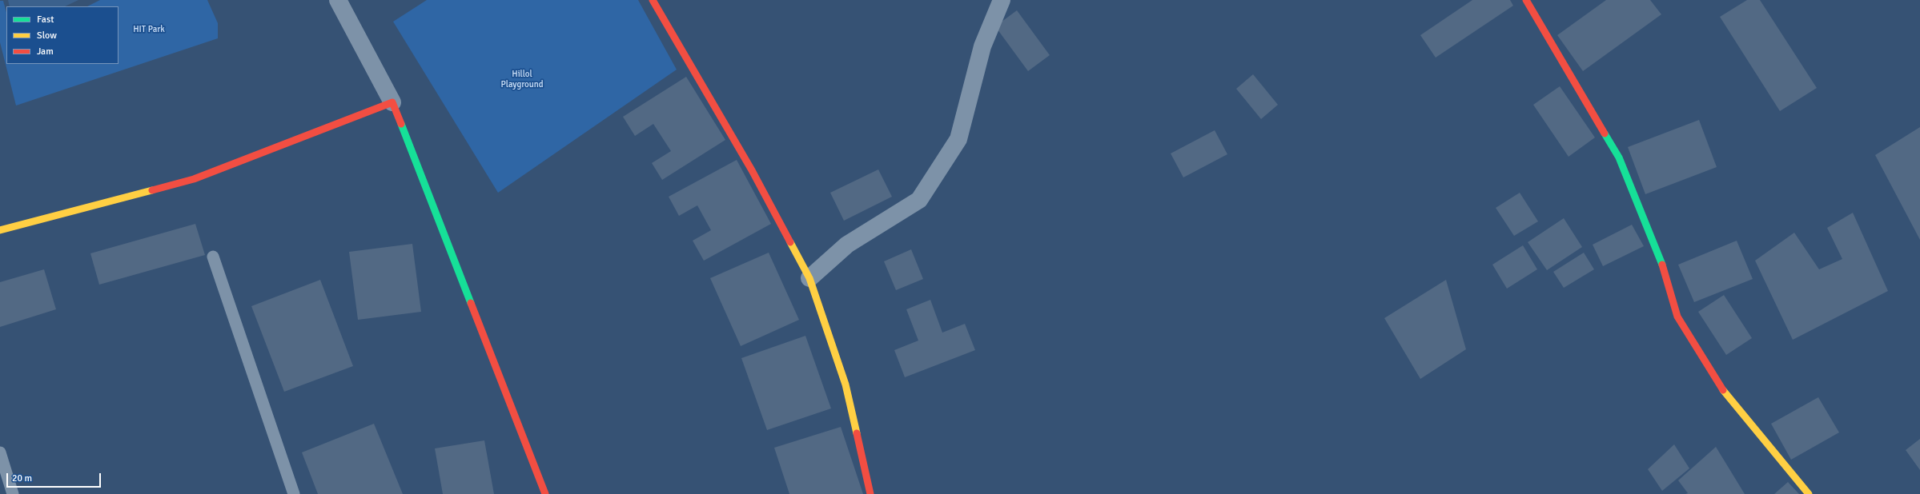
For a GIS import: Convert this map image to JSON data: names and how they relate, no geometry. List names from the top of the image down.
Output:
{
  "parks": ["HIT Park", "Hillol Playground"],
  "legend": ["Fast", "Slow", "Jam"],
  "scale_bar": "20 m"
}
